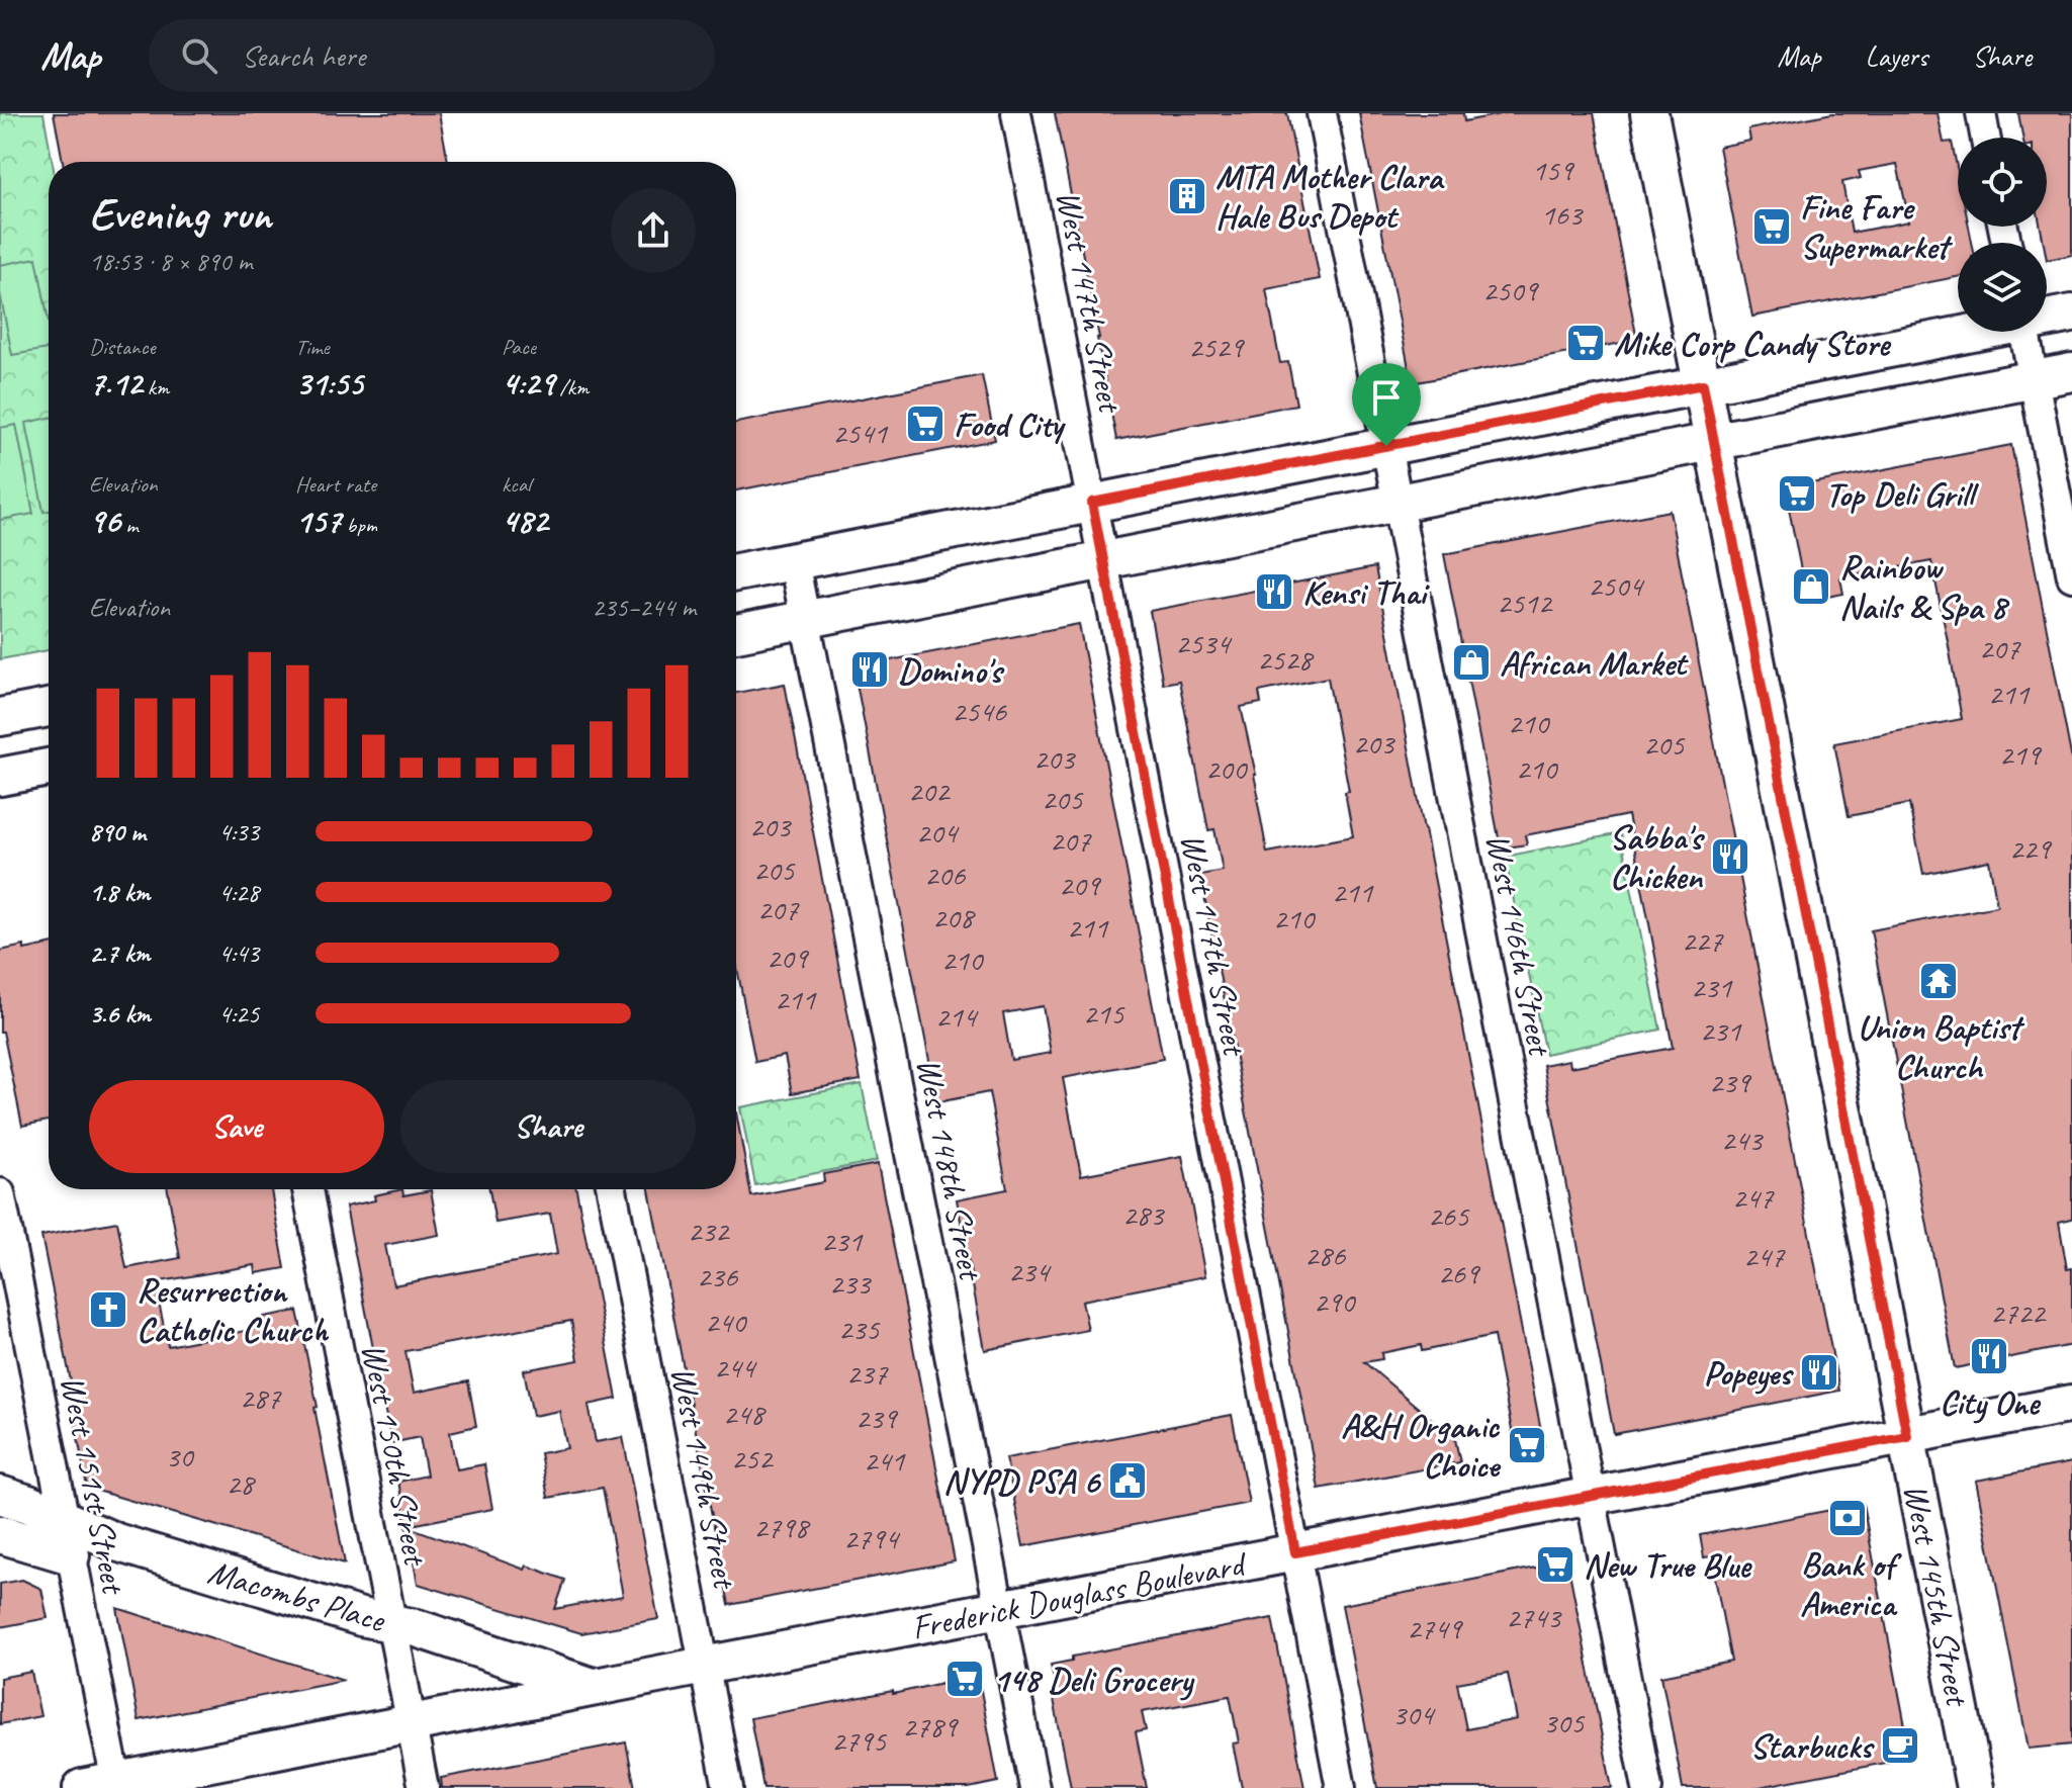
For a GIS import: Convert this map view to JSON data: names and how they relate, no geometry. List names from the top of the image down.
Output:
{
  "streets": {
    "main road": ["West 145th Street", "Macombs Place", "Frederick Douglass Boulevard"],
    "street": [
      "West 147th Street",
      "West 146th Street",
      "West 148th Street",
      "West 150th Street",
      "West 149th Street",
      "West 151st Street"
    ]
  },
  "crossings": [
    ["West 147th Street", "Frederick Douglass Boulevard"],
    ["West 146th Street", "Frederick Douglass Boulevard"],
    ["West 148th Street", "Frederick Douglass Boulevard"],
    ["West 150th Street", "Macombs Place"],
    ["West 150th Street", "Frederick Douglass Boulevard"],
    ["West 149th Street", "Frederick Douglass Boulevard"],
    ["West 151st Street", "Macombs Place"],
    ["West 151st Street", "Frederick Douglass Boulevard"],
    ["West 145th Street", "Frederick Douglass Boulevard"],
    ["Macombs Place", "Frederick Douglass Boulevard"]
  ],
  "places": {
    "building": ["MTA Mother Clara Hale Bus Depot"],
    "supermarket": [
      "Fine Fare Supermarket",
      "Mike Corp Candy Store",
      "Food City",
      "Top Deli Grill",
      "A&H Organic Choice",
      "New True Blue",
      "148 Deli Grocery"
    ],
    "shop": ["Rainbow Nails & Spa 8", "African Market"],
    "restaurant": [
      "Kensi Thai",
      "Domino's",
      "Sabba's Chicken",
      "City One",
      "Popeyes"
    ],
    "temple": ["Union Baptist Church"],
    "church": ["Resurrection Catholic Church"],
    "public building": ["NYPD PSA 6"],
    "bank": ["Bank of America"],
    "cafe": ["Starbucks"]
  },
  "house_numbers": [
    "159",
    "163",
    "2509",
    "2529",
    "2541",
    "2504",
    "2512",
    "2534",
    "207",
    "2528",
    "211",
    "2546",
    "210",
    "203",
    "205",
    "219",
    "203",
    "200",
    "210",
    "202",
    "205",
    "203",
    "204",
    "207",
    "229",
    "205",
    "206",
    "209",
    "211",
    "207",
    "208",
    "210",
    "211",
    "227",
    "209",
    "210",
    "231",
    "211",
    "215",
    "214",
    "231",
    "239",
    "243",
    "247",
    "283",
    "265",
    "232",
    "231",
    "286",
    "247",
    "234",
    "269",
    "236",
    "233",
    "290",
    "2722",
    "240",
    "235",
    "244",
    "237",
    "287",
    "248",
    "239",
    "30",
    "252",
    "241",
    "28",
    "2798",
    "2794",
    "2743",
    "2749",
    "304",
    "305",
    "2789",
    "2795"
  ],
  "page": {
    "header": "Map",
    "search": "Search here",
    "nav": ["Map", "Layers", "Share"],
    "heading": ["Evening run", "18:53 · 8 × 890 m"],
    "stats": [
      ["Distance", "7.12 km"],
      ["Time", "31:55"],
      ["Pace", "4:29 /km"],
      ["Elevation", "96 m"],
      ["Heart rate", "157 bpm"],
      ["kcal", "482"]
    ],
    "chart": ["Elevation", "235–244 m"],
    "list": [
      {
        "name": "890 m",
        "note": "4:33"
      },
      {
        "name": "1.8 km",
        "note": "4:28"
      },
      {
        "name": "2.7 km",
        "note": "4:43"
      },
      {
        "name": "3.6 km",
        "note": "4:25"
      }
    ],
    "buttons": ["Save", "Share"]
  }
}
